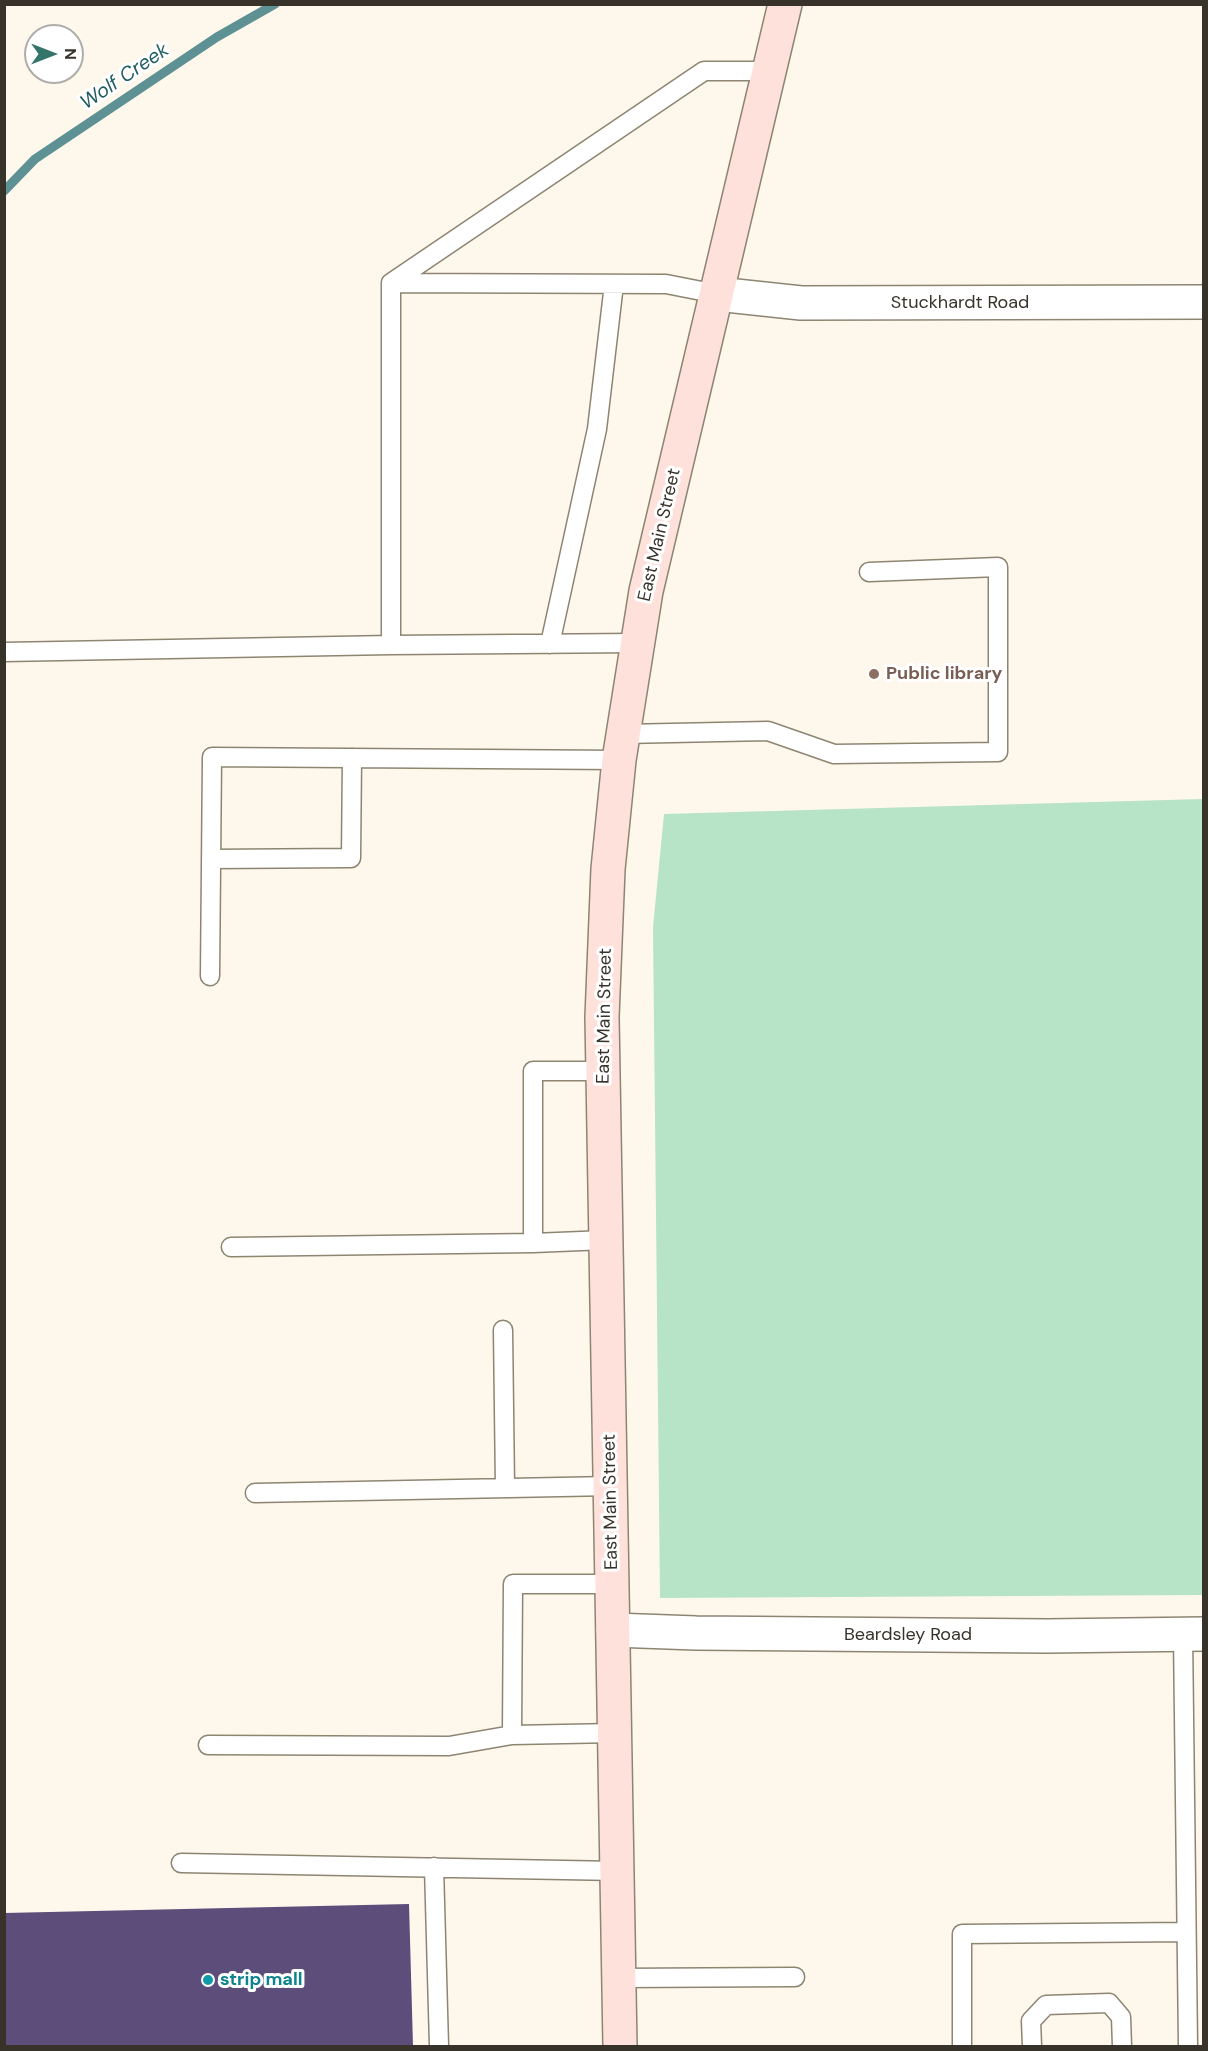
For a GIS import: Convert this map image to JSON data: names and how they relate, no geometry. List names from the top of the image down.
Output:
{
  "streets": {
    "main road": ["East Main Street"],
    "street": ["Stuckhardt Road", "Beardsley Road"]
  },
  "crossings": [
    ["Stuckhardt Road", "East Main Street"],
    ["East Main Street", "Beardsley Road"]
  ],
  "water": ["Wolf Creek"],
  "places": ["Public library", "strip mall"],
  "north": "right"
}
